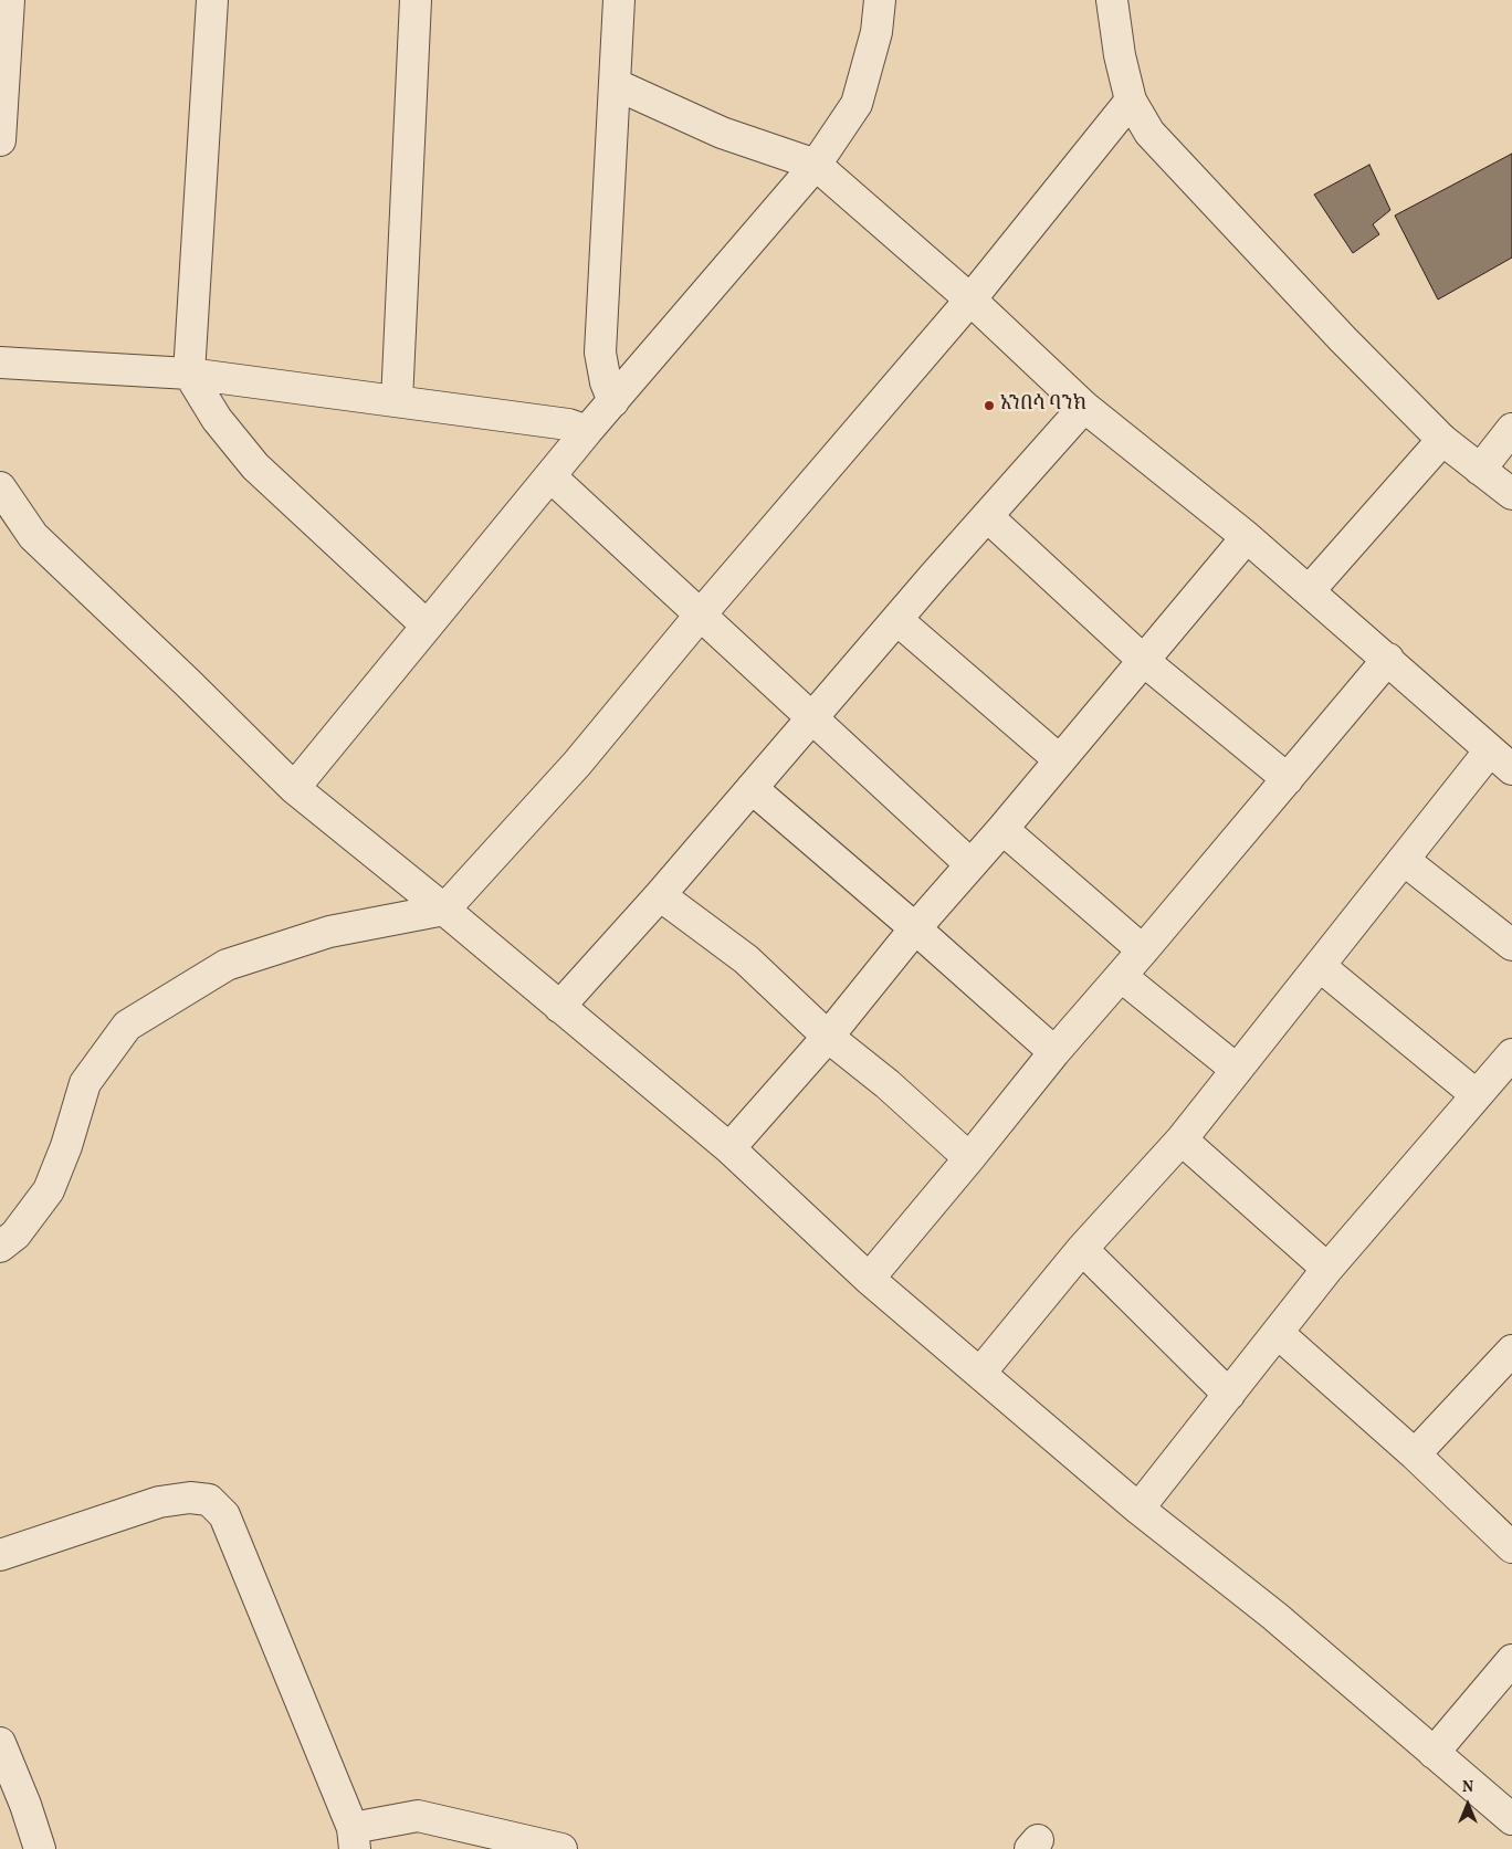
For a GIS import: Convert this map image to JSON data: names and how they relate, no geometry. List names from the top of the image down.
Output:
{
  "places": ["አንበሳ ባንክ"],
  "north": "top"
}
